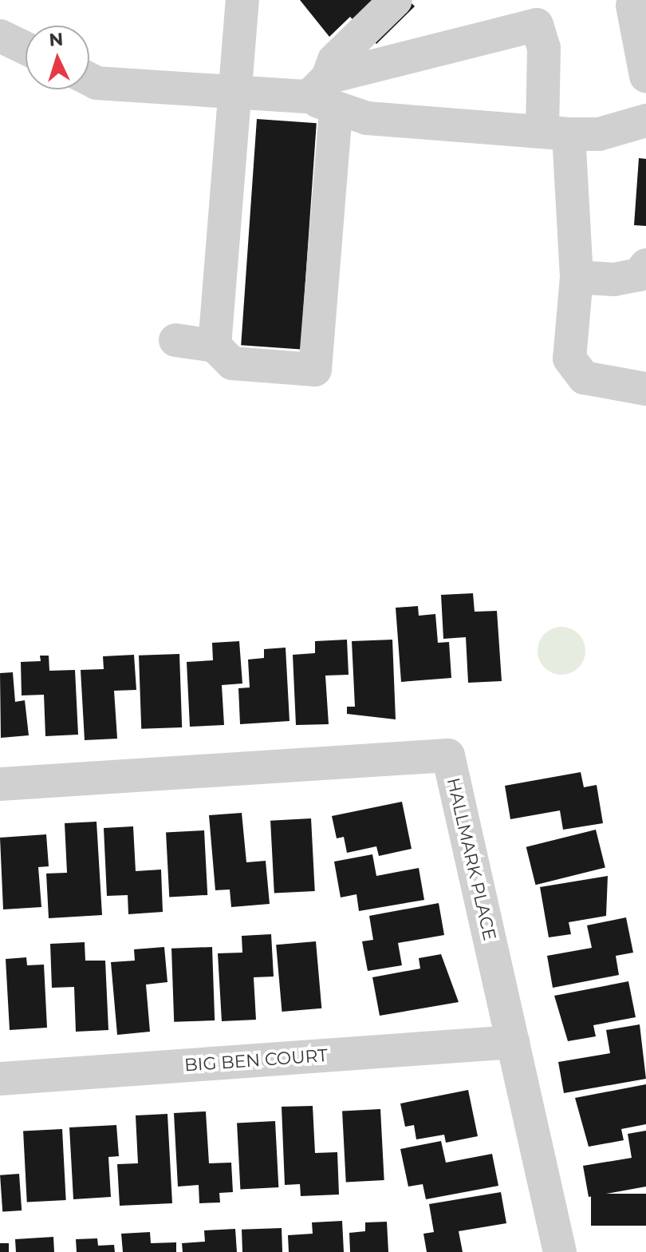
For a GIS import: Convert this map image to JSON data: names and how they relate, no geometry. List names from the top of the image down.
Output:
{
  "streets": {
    "street": ["HALLMARK PLACE", "BIG BEN COURT"]
  },
  "crossings": [
    ["HALLMARK PLACE", "BIG BEN COURT"]
  ],
  "north": "top"
}
